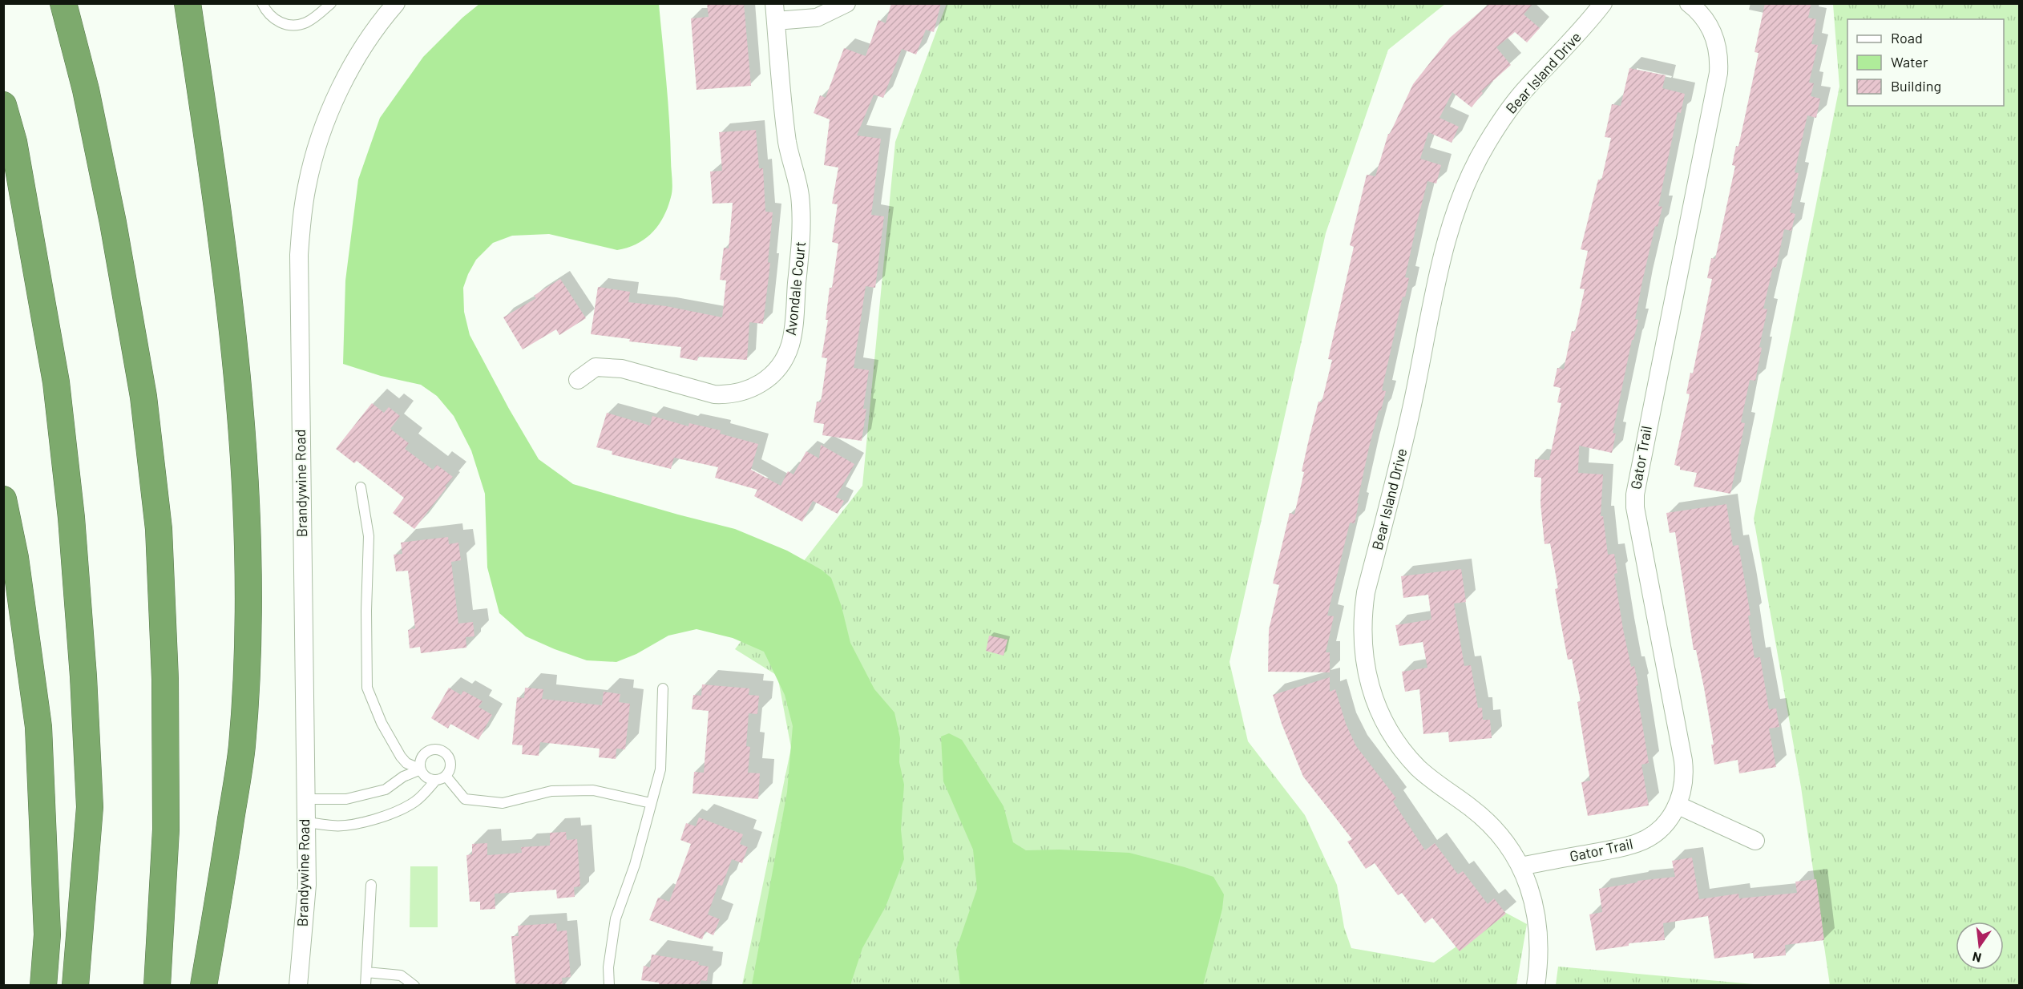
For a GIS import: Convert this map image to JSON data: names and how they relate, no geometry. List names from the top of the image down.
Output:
{
  "streets": {
    "street": [
      "Bear Island Drive",
      "Avondale Court",
      "Gator Trail",
      "Brandywine Road"
    ]
  },
  "crossings": [
    ["Bear Island Drive", "Gator Trail"]
  ],
  "legend": ["Road", "Water", "Building"],
  "north": "bottom"
}
